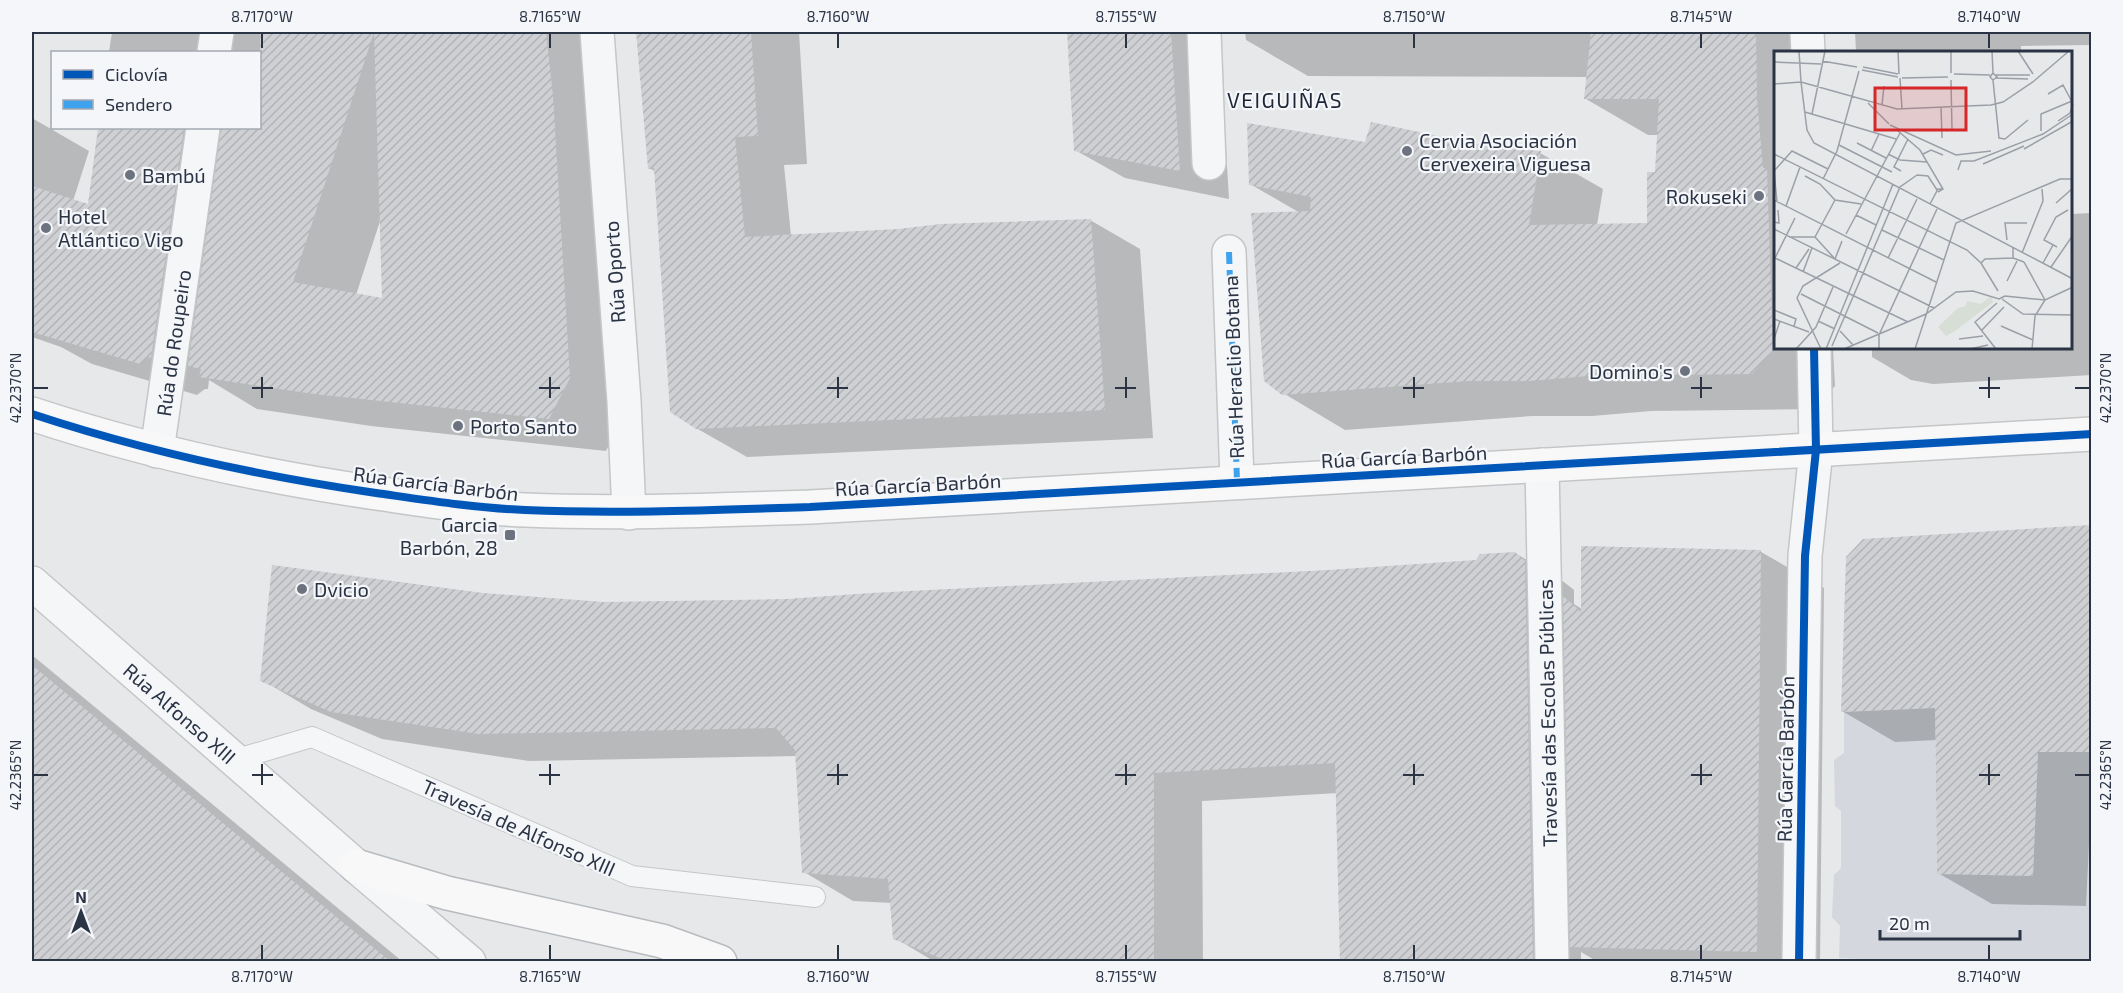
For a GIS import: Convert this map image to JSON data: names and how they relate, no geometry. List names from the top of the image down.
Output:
{
  "streets": {
    "main road": ["Rúa García Barbón"],
    "street": [
      "Rúa Oporto",
      "Rúa do Roupeiro",
      "Rúa Heraclio Botana",
      "Rúa Alfonso XIII",
      "Travesía das Escolas Públicas"
    ],
    "lane": ["Travesía de Alfonso XIII"]
  },
  "crossings": [
    ["Rúa Oporto", "Rúa García Barbón"],
    ["Rúa do Roupeiro", "Rúa García Barbón"],
    ["Rúa Heraclio Botana", "Rúa García Barbón"],
    ["Rúa García Barbón", "Travesía das Escolas Públicas"],
    ["Rúa Alfonso XIII", "Travesía de Alfonso XIII"]
  ],
  "districts": ["VEIGUIÑAS"],
  "places": {
    "other": [
      "Cervia Asociación Cervexeira Viguesa",
      "Bambú",
      "Rokuseki",
      "Hotel Atlántico Vigo",
      "Domino's",
      "Porto Santo",
      "Dvicio"
    ],
    "transit": ["Garcia Barbón, 28"]
  },
  "legend": ["Ciclovía", "Sendero"],
  "scale_bar": "20 m",
  "north": "top",
  "coordinates": [
    "8.7170°W",
    "8.7165°W",
    "8.7160°W",
    "8.7155°W",
    "8.7150°W",
    "8.7145°W",
    "8.7140°W",
    "42.2370°N",
    "42.2365°N"
  ]
}
